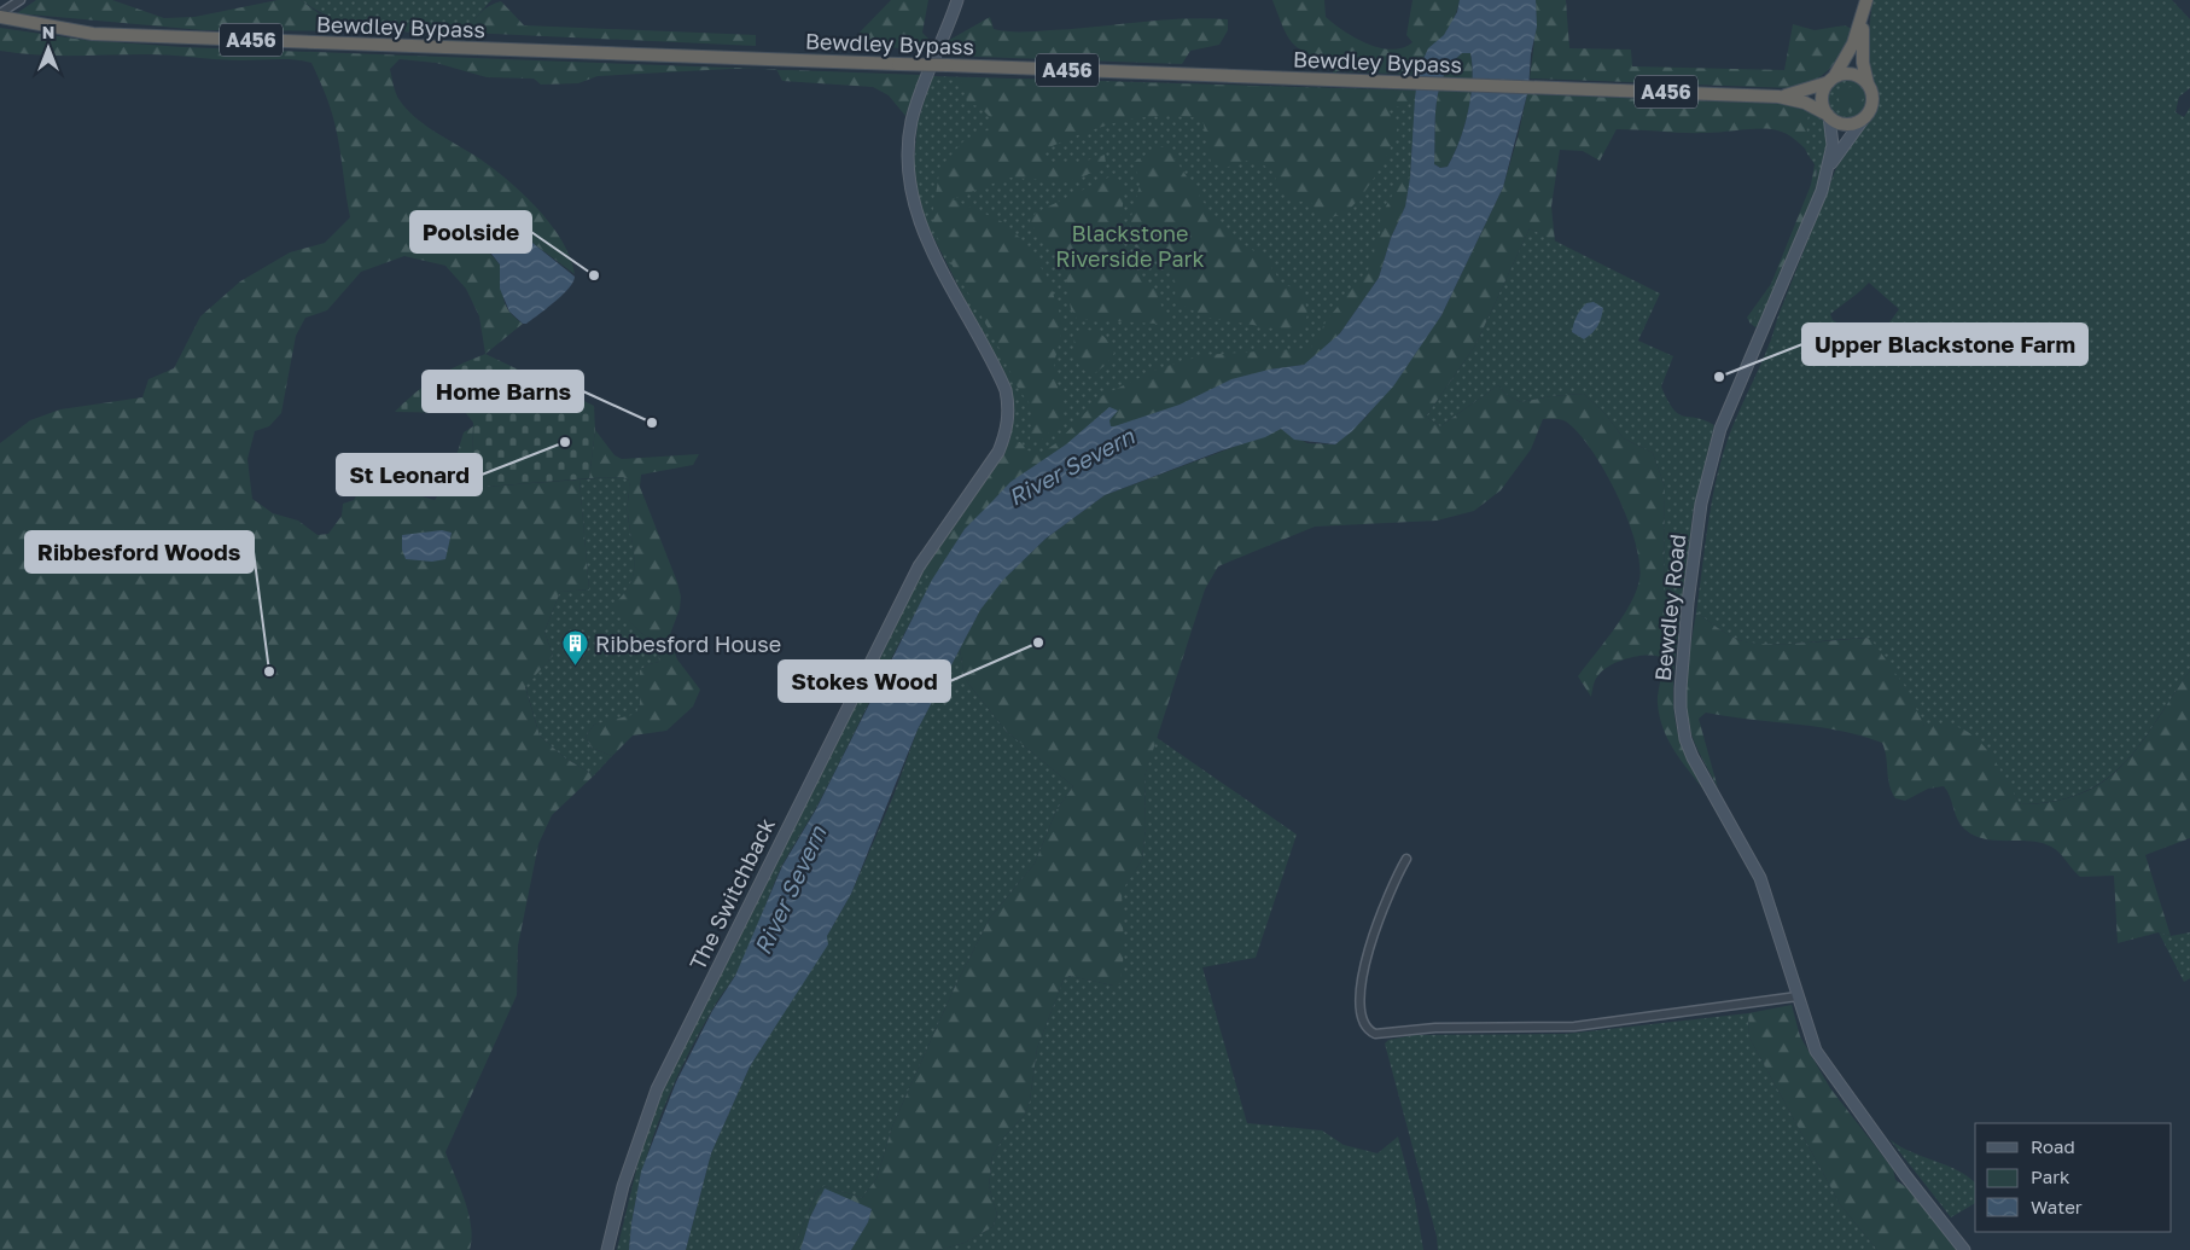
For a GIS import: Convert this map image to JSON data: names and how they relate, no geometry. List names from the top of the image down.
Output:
{
  "streets": {
    "highway": ["Bewdley Bypass", "A456"],
    "main road": ["Bewdley Road", "The Switchback"]
  },
  "crossings": [
    ["Bewdley Bypass", "A456"],
    ["Bewdley Bypass", "Bewdley Road"],
    ["A456", "Bewdley Road"]
  ],
  "water": ["River Severn"],
  "parks": ["Blackstone Riverside Park"],
  "places": {
    "other": [
      "Poolside",
      "Upper Blackstone Farm",
      "Home Barns",
      "St Leonard",
      "Stokes Wood",
      "Ribbesford Woods"
    ],
    "building": ["Ribbesford House"]
  },
  "legend": ["Road", "Park", "Water"],
  "north": "top"
}
